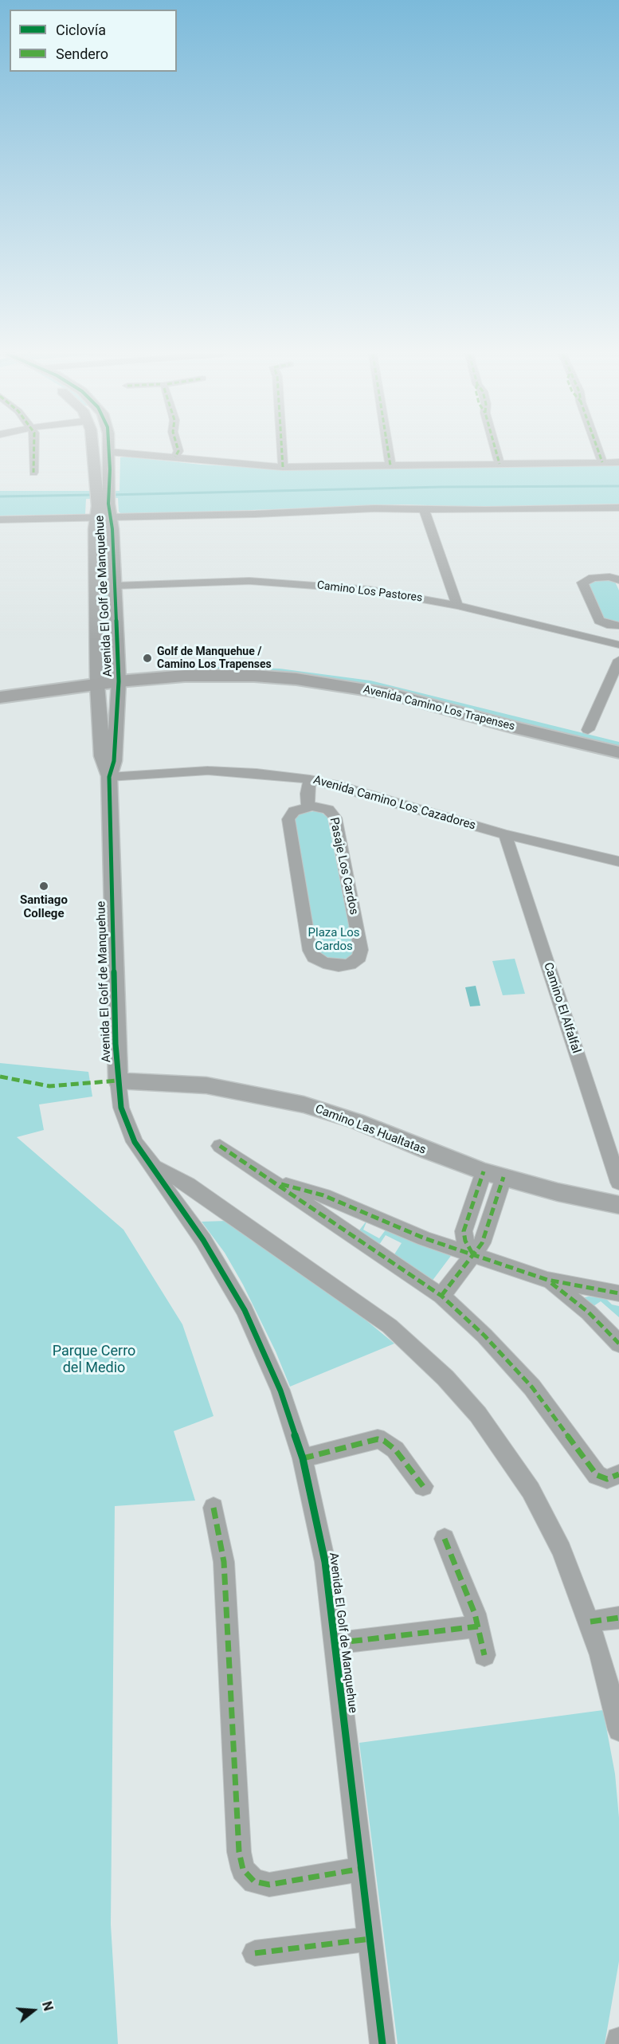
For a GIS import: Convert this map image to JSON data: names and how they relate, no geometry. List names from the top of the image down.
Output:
{
  "streets": {
    "main road": ["Avenida Camino Los Trapenses"],
    "street": [
      "Camino Los Pastores",
      "Avenida El Golf de Manquehue",
      "Avenida Camino Los Cazadores",
      "Pasaje Los Cardos",
      "Camino El Alfalfal",
      "Camino Las Hualtatas"
    ]
  },
  "crossings": [
    ["Camino Los Pastores", "Avenida El Golf de Manquehue"],
    ["Avenida El Golf de Manquehue", "Avenida Camino Los Trapenses"],
    ["Avenida El Golf de Manquehue", "Avenida Camino Los Cazadores"],
    ["Avenida El Golf de Manquehue", "Camino Las Hualtatas"],
    ["Avenida Camino Los Cazadores", "Camino El Alfalfal"]
  ],
  "parks": ["Plaza Los Cardos", "Parque Cerro del Medio"],
  "places": ["Golf de Manquehue / Camino Los Trapenses", "Santiago College"],
  "legend": ["Ciclovía", "Sendero"],
  "north": "right"
}
